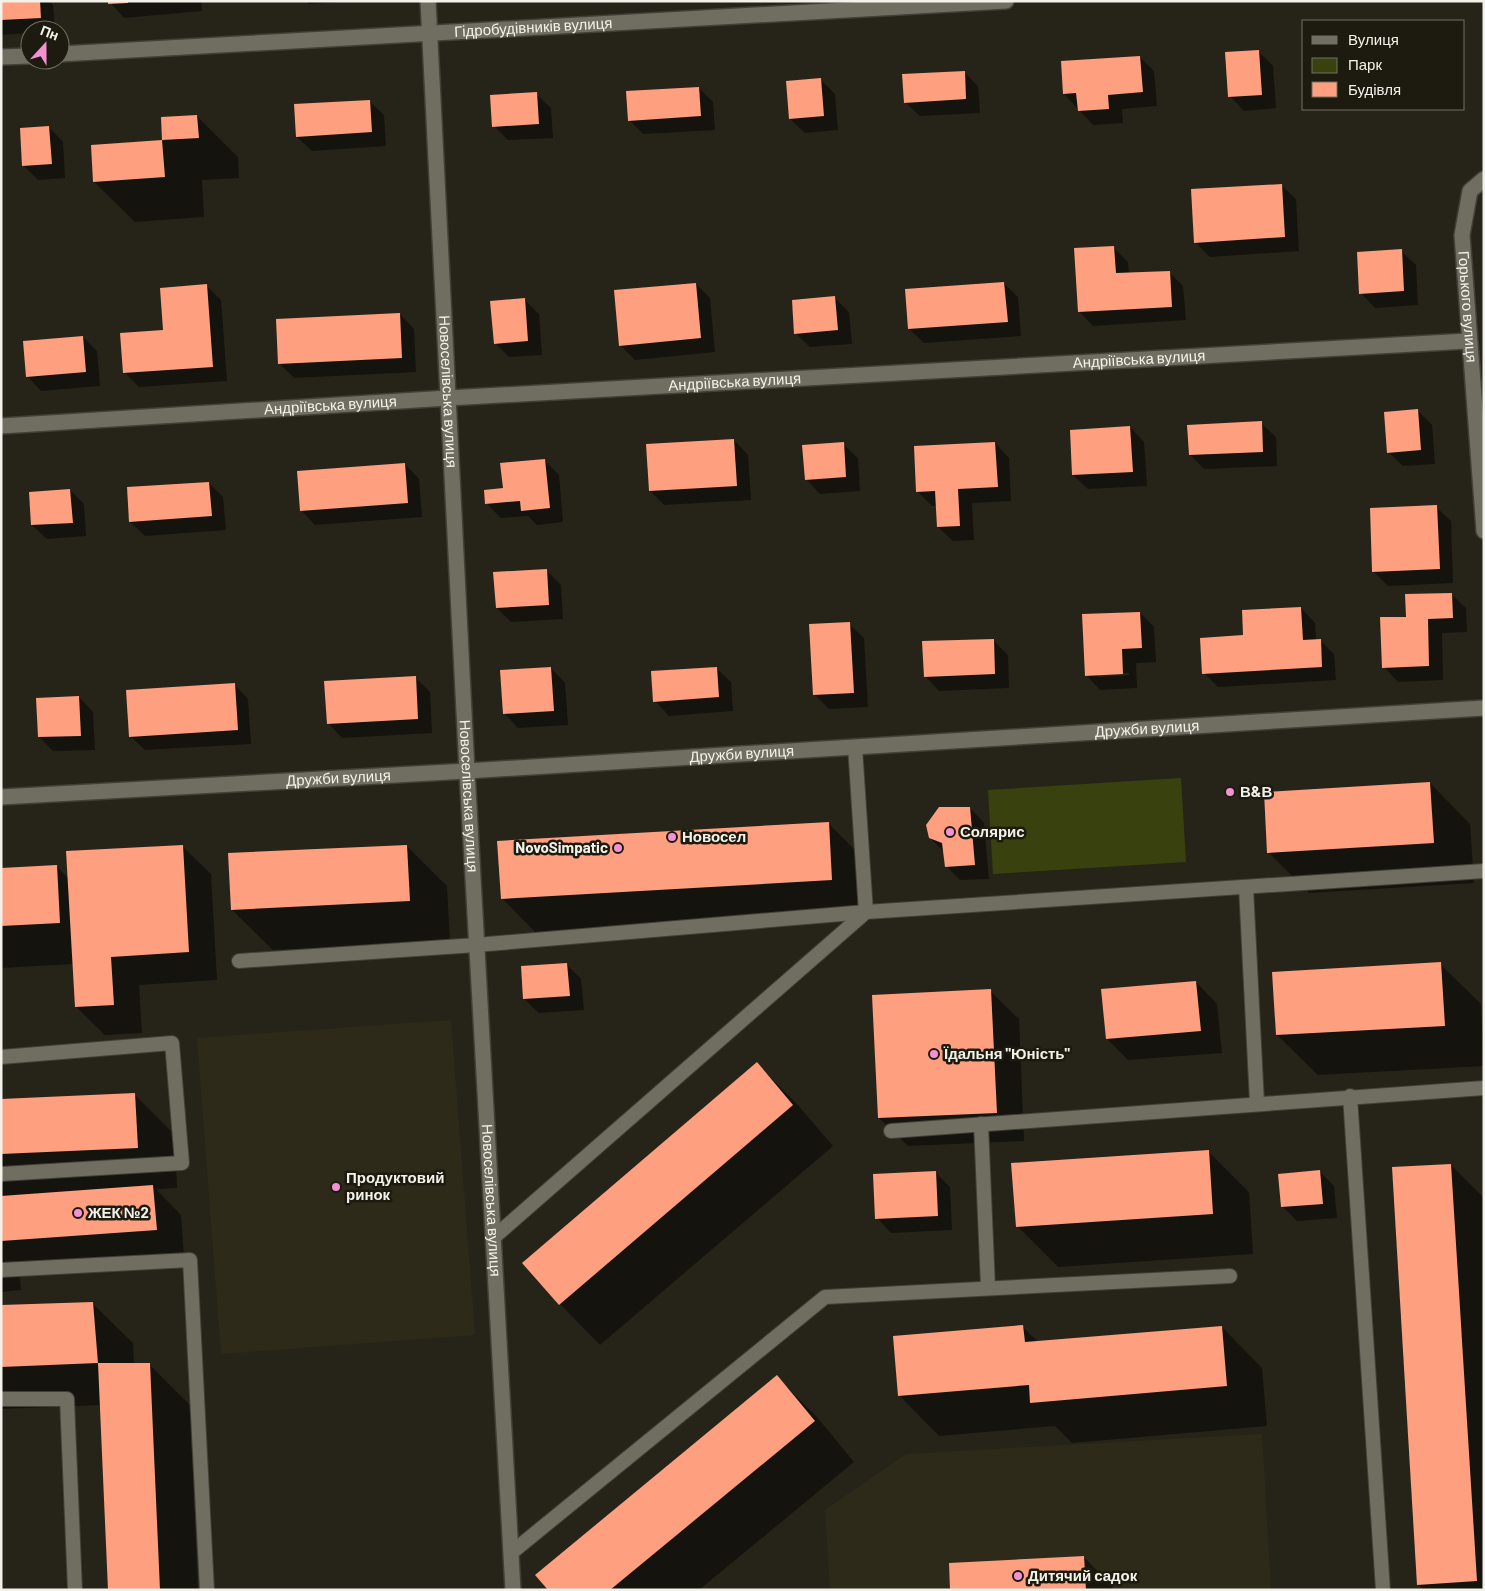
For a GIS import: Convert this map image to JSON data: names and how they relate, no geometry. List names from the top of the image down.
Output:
{
  "streets": {
    "street": [
      "Гідробудівників вулиця",
      "Горького вулиця",
      "Андріївська вулиця",
      "Новоселівська вулиця",
      "Дружби вулиця"
    ]
  },
  "crossings": [
    ["Гідробудівників вулиця", "Новоселівська вулиця"],
    ["Горького вулиця", "Андріївська вулиця"],
    ["Андріївська вулиця", "Новоселівська вулиця"],
    ["Новоселівська вулиця", "Дружби вулиця"]
  ],
  "places": [
    "В&В",
    "Солярис",
    "Новосел",
    "NovoSimpatic",
    "Їдальня \"Юність\"",
    "Продуктовий ринок",
    "ЖЕК №2",
    "Дитячий садок"
  ],
  "legend": ["Вулиця", "Парк", "Будівля"],
  "north": "top"
}
